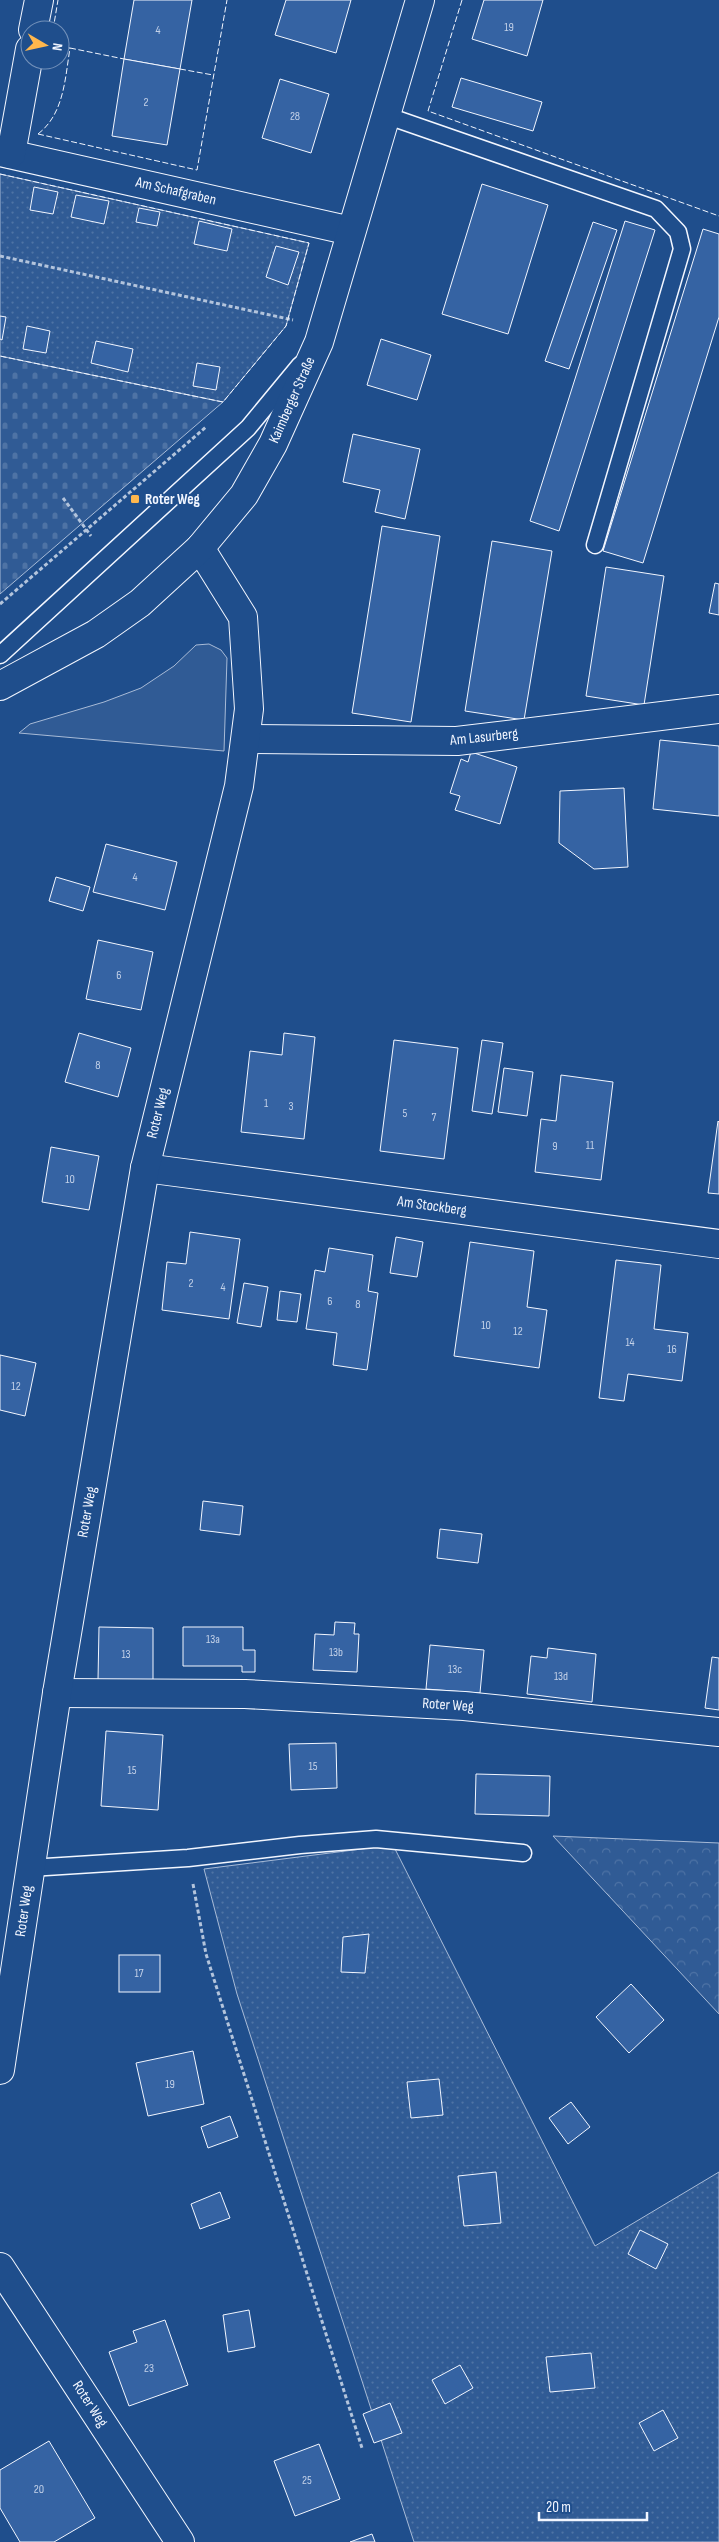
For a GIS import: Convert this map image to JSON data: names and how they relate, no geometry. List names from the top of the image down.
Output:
{
  "streets": {
    "street": [
      "Am Schafgraben",
      "Kaimberger Straße",
      "Am Lasurberg",
      "Roter Weg",
      "Am Stockberg"
    ]
  },
  "crossings": [
    ["Am Schafgraben", "Kaimberger Straße"],
    ["Kaimberger Straße", "Roter Weg"],
    ["Am Lasurberg", "Roter Weg"],
    ["Roter Weg", "Am Stockberg"]
  ],
  "places": {
    "transit": ["Roter Weg"]
  },
  "house_numbers": [
    "19",
    "4",
    "2",
    "28",
    "4",
    "6",
    "8",
    "1",
    "3",
    "5",
    "7",
    "11",
    "9",
    "10",
    "2",
    "4",
    "6",
    "8",
    "10",
    "12",
    "14",
    "16",
    "12",
    "13a",
    "13b",
    "13",
    "13c",
    "13d",
    "15",
    "15",
    "17",
    "19",
    "23",
    "25",
    "20"
  ],
  "scale_bar": "20 m",
  "north": "right"
}
